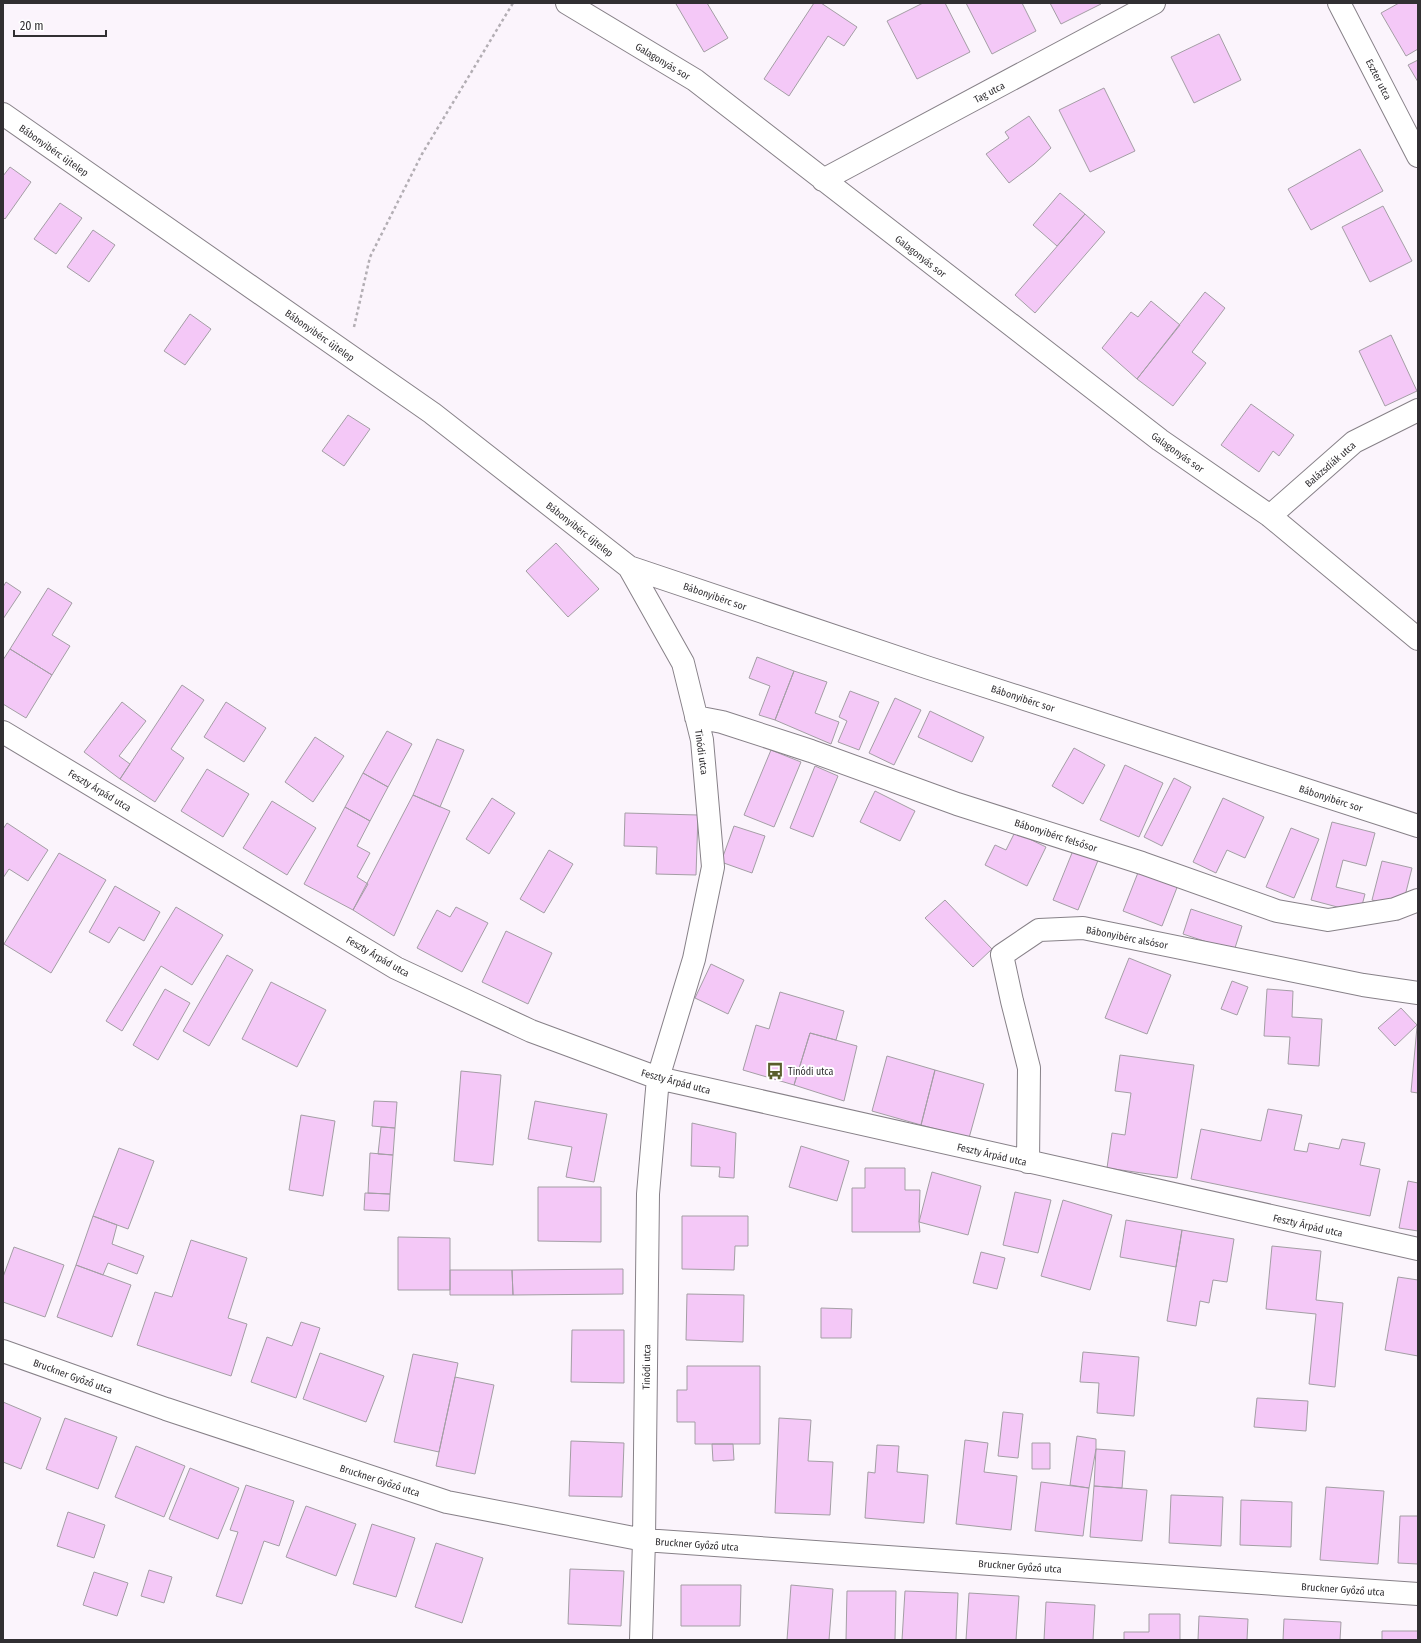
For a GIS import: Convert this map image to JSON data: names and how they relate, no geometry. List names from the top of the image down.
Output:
{
  "streets": {
    "street": [
      "Galagonyás sor",
      "Eszter utca",
      "Tag utca",
      "Bábonyibérc újtelep",
      "Balázsdiák utca",
      "Bábonyibérc sor",
      "Tinódi utca",
      "Feszty Árpád utca",
      "Bábonyibérc felsősor",
      "Bábonyibérc alsósor",
      "Bruckner Győző utca"
    ]
  },
  "crossings": [
    ["Galagonyás sor", "Tag utca"],
    ["Galagonyás sor", "Balázsdiák utca"],
    ["Bábonyibérc újtelep", "Bábonyibérc sor"],
    ["Bábonyibérc újtelep", "Tinódi utca"],
    ["Bábonyibérc sor", "Tinódi utca"],
    ["Tinódi utca", "Feszty Árpád utca"],
    ["Tinódi utca", "Bábonyibérc felsősor"],
    ["Tinódi utca", "Bruckner Győző utca"],
    ["Feszty Árpád utca", "Bábonyibérc alsósor"]
  ],
  "places": {
    "bus stop": ["Tinódi utca"]
  },
  "scale_bar": "20 m"
}
